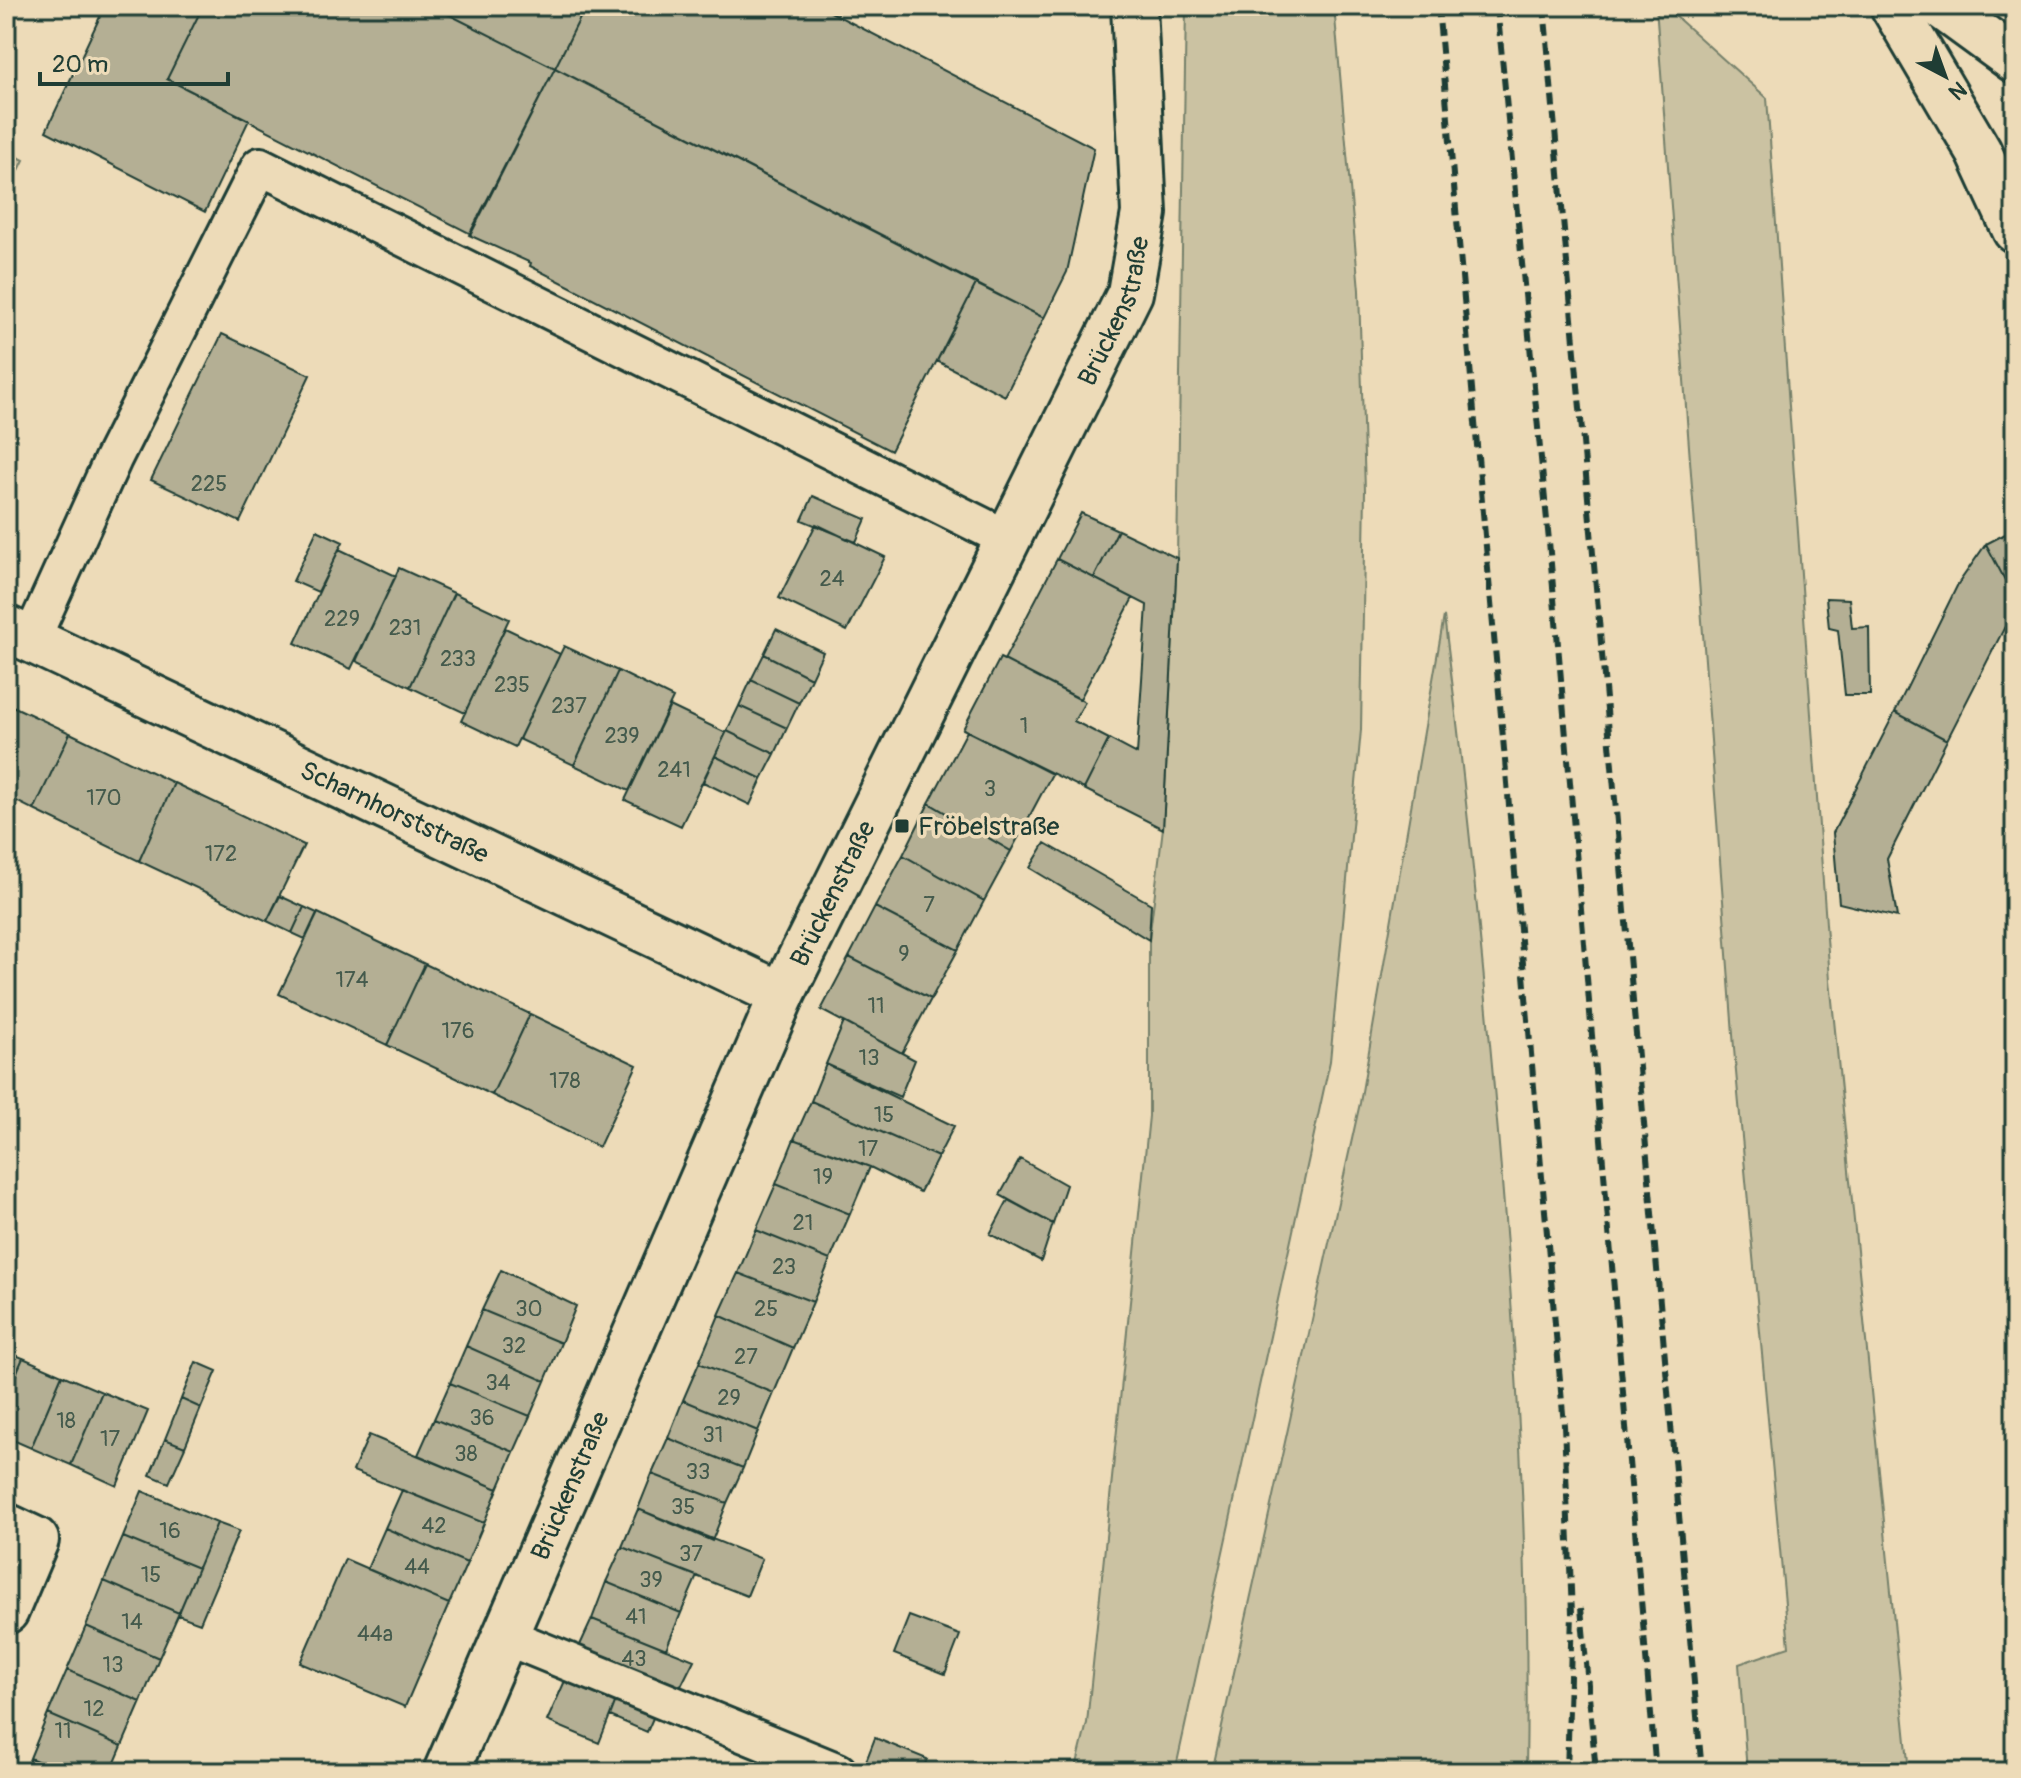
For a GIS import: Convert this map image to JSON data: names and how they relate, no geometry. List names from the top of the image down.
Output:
{
  "streets": {
    "street": ["Brückenstraße", "Scharnhorststraße"]
  },
  "crossings": [
    ["Brückenstraße", "Scharnhorststraße"]
  ],
  "places": {
    "transit": ["Fröbelstraße"]
  },
  "house_numbers": [
    "225",
    "24",
    "229",
    "231",
    "233",
    "235",
    "237",
    "1",
    "239",
    "241",
    "3",
    "170",
    "172",
    "7",
    "9",
    "174",
    "11",
    "176",
    "13",
    "178",
    "15",
    "17",
    "19",
    "21",
    "23",
    "30",
    "25",
    "32",
    "27",
    "34",
    "29",
    "36",
    "18",
    "31",
    "17",
    "38",
    "33",
    "35",
    "42",
    "16",
    "37",
    "44",
    "15",
    "39",
    "41",
    "14",
    "44a",
    "43",
    "13",
    "12",
    "11"
  ],
  "scale_bar": "20 m",
  "north": "bottom right"
}
